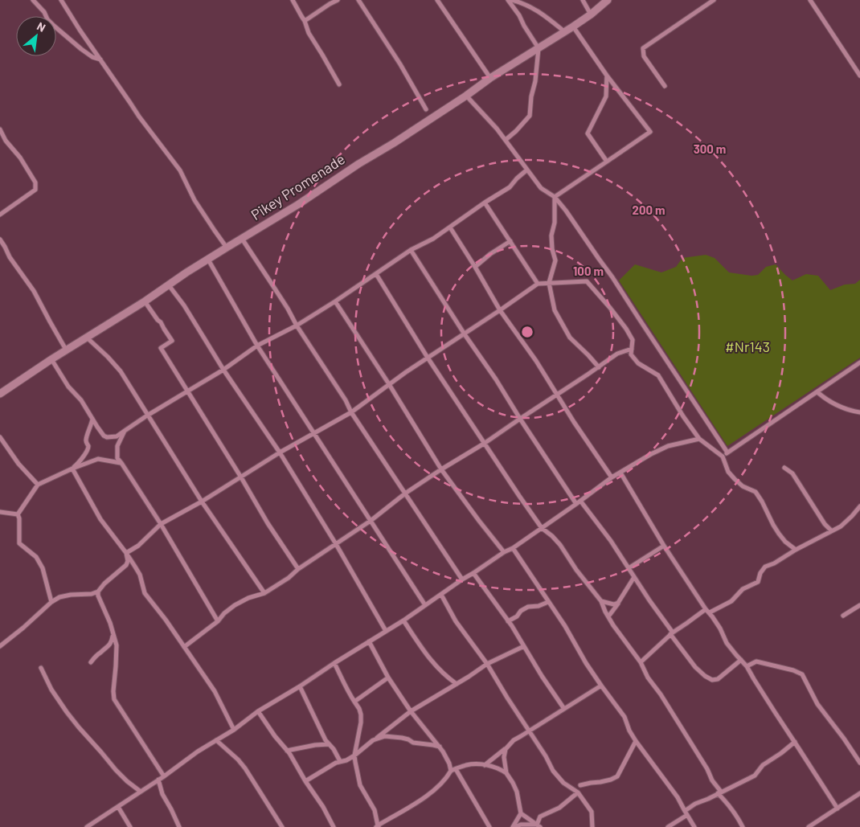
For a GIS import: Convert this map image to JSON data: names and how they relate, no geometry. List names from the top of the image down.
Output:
{
  "streets": {
    "street": ["Pikey Promenade"]
  },
  "parks": ["#Nr143"],
  "north": "top right",
  "rings": ["300 m", "200 m", "100 m"]
}
